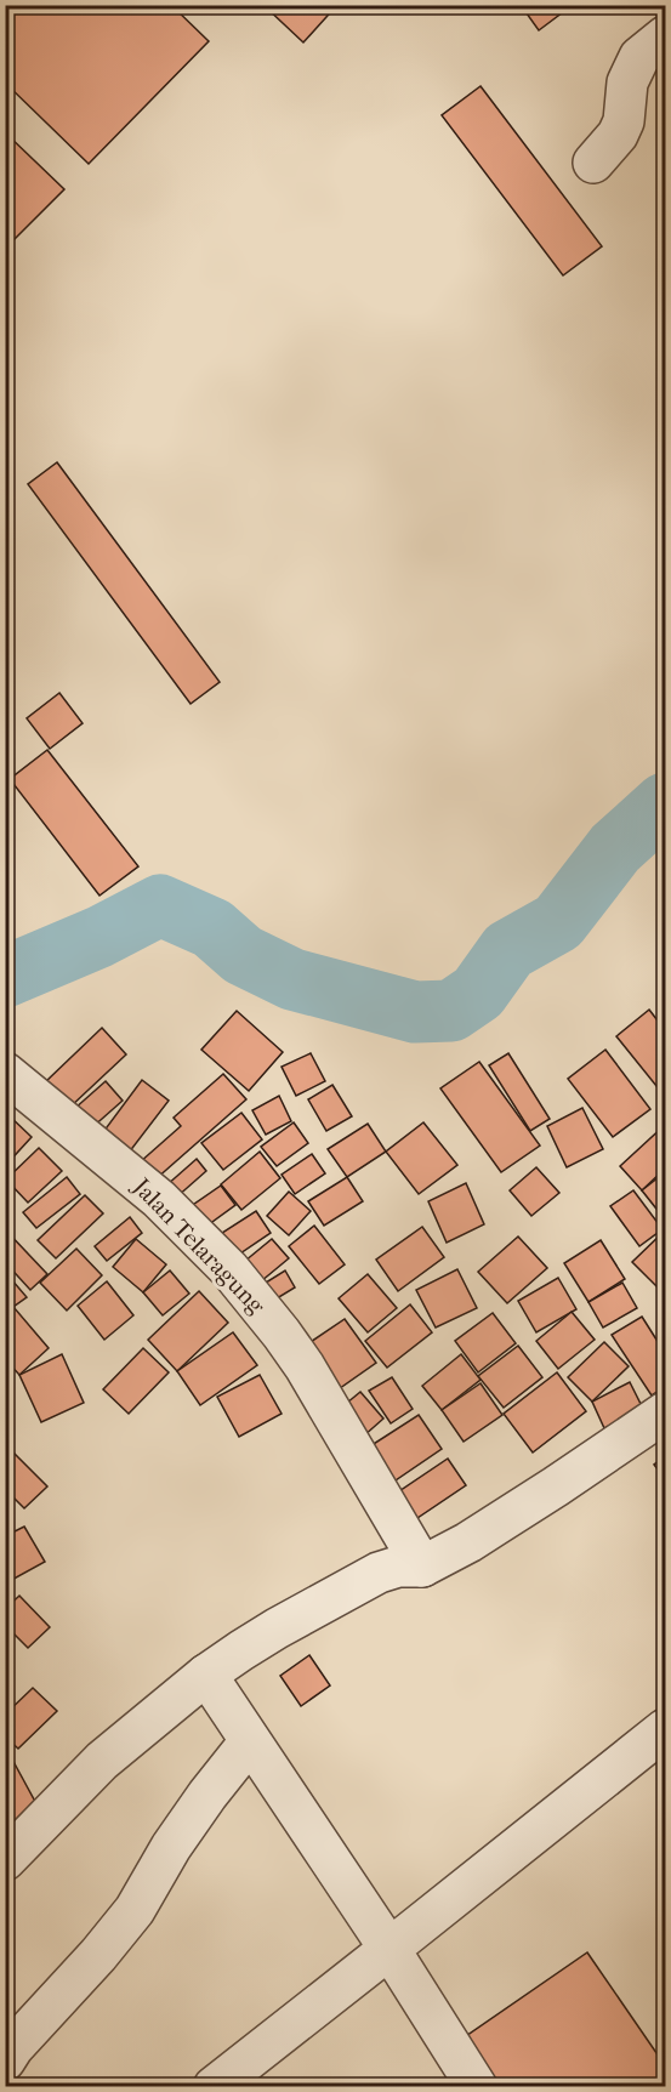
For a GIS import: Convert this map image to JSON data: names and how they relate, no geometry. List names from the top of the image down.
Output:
{
  "streets": {
    "street": ["Jalan Telaragung"]
  }
}
